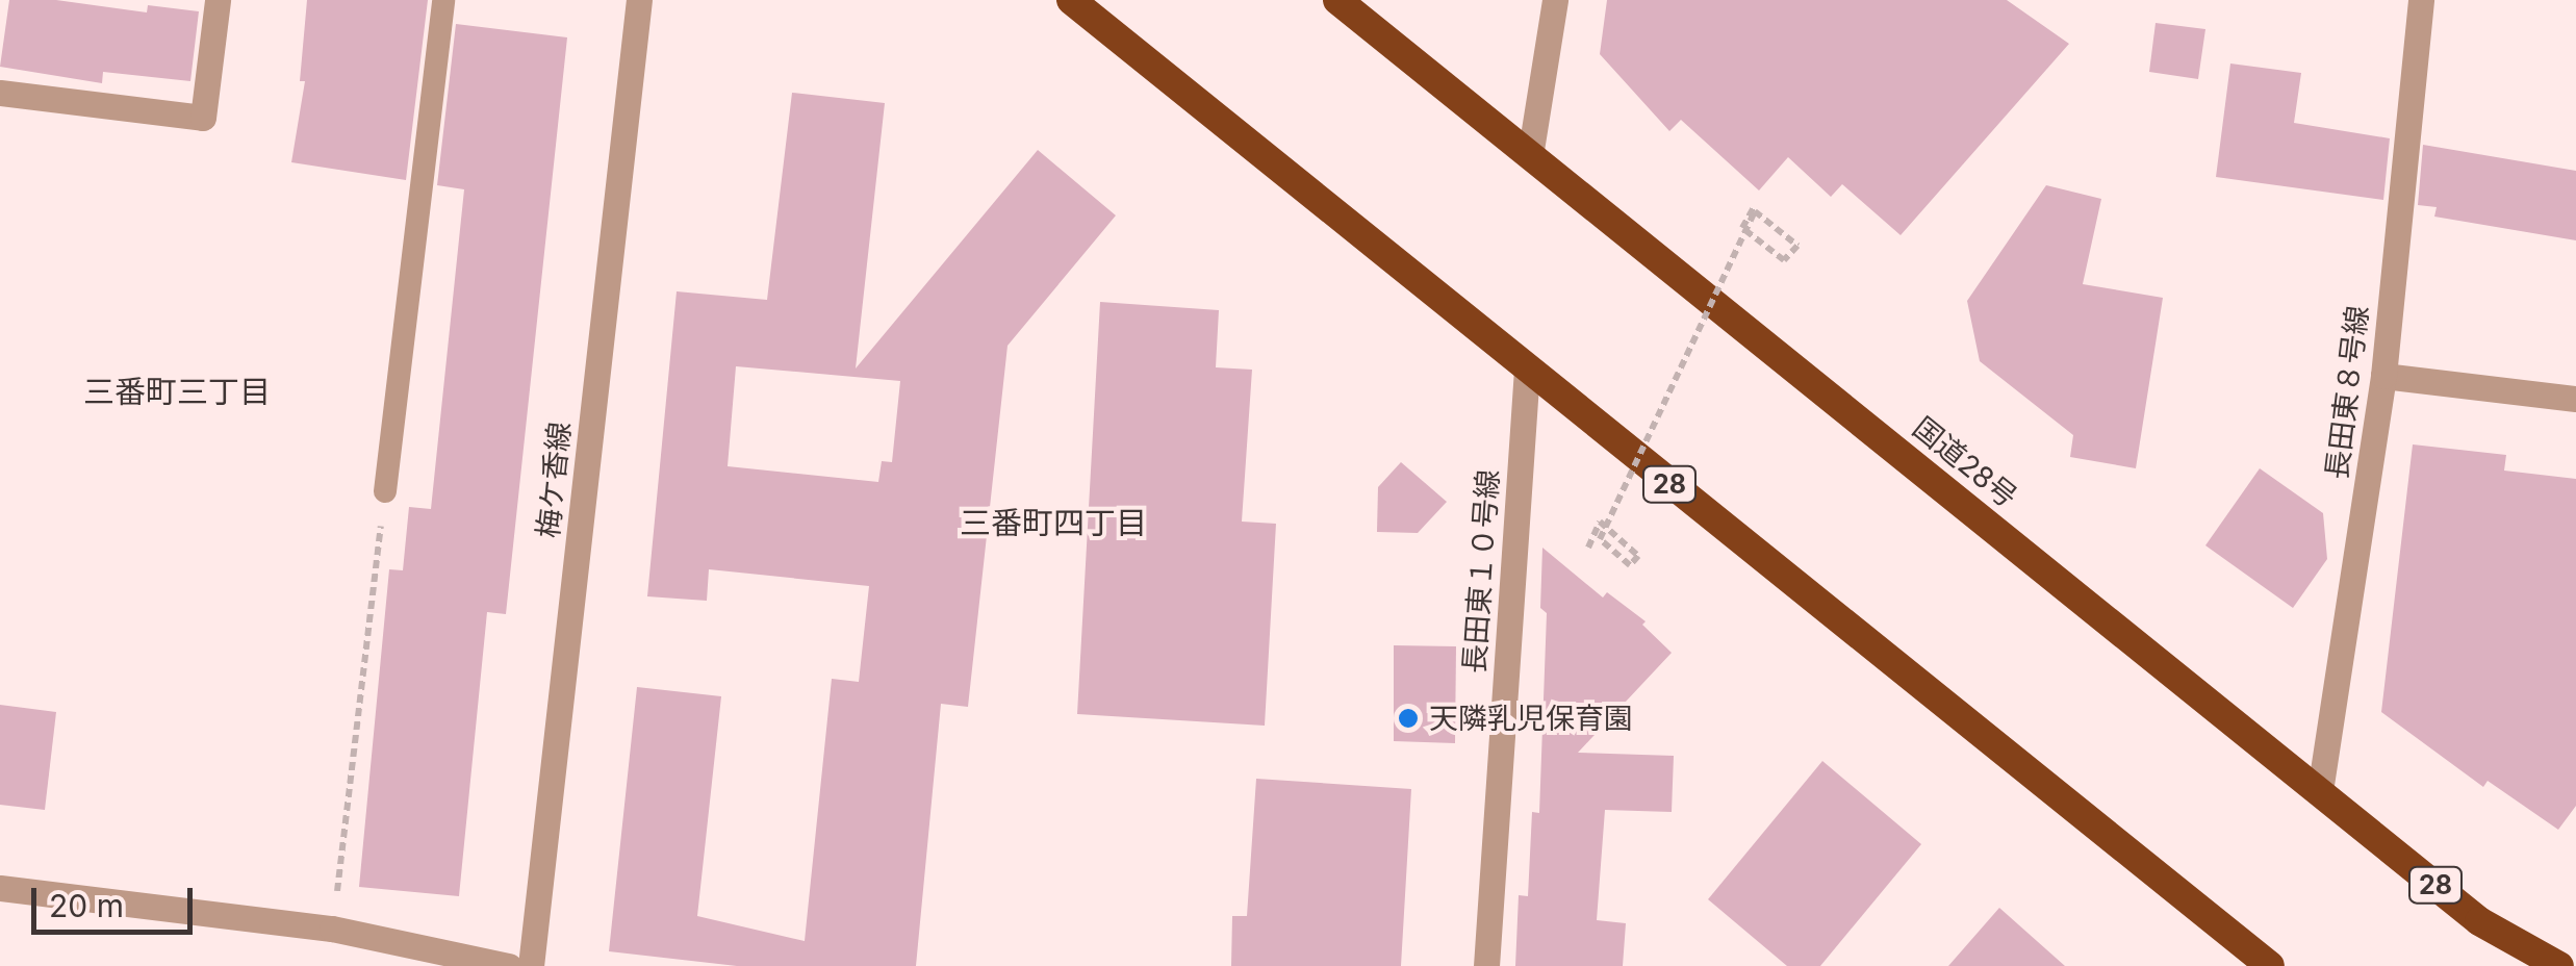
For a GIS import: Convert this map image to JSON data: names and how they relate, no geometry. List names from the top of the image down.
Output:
{
  "streets": {
    "highway": ["国道28号", "28"],
    "street": ["長田東８号線", "梅ケ香線", "長田東１０号線"]
  },
  "crossings": [
    ["長田東８号線", "国道28号"],
    ["28", "長田東１０号線"]
  ],
  "districts": ["三番町三丁目", "三番町四丁目"],
  "places": ["天隣乳児保育園"],
  "scale_bar": "20 m"
}
